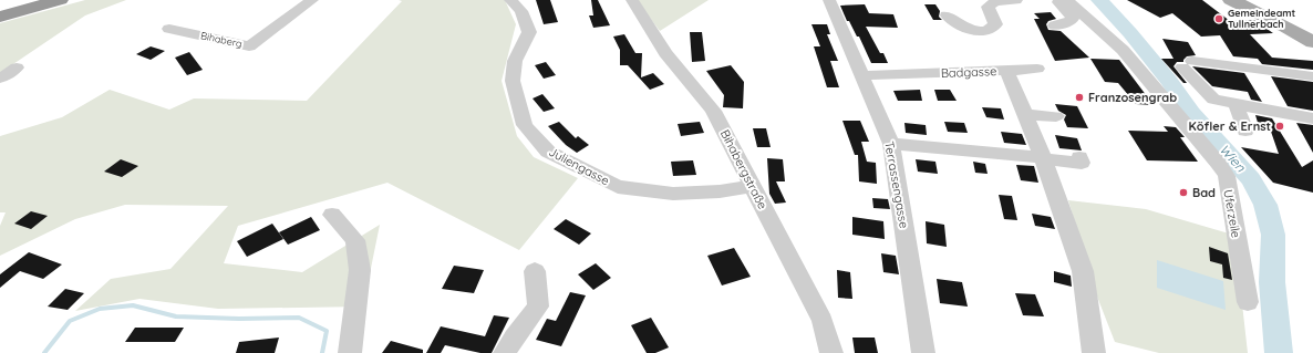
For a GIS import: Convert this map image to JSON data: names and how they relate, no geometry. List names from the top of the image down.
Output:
{
  "streets": {
    "street": [
      "Bihaberg",
      "Badgasse",
      "Juliengasse",
      "Bihabergstraße",
      "Terrassengasse",
      "Uferzeile"
    ]
  },
  "crossings": [
    ["Badgasse", "Terrassengasse"],
    ["Juliengasse", "Bihabergstraße"]
  ],
  "water": ["Wien"],
  "places": [
    "Gemeindeamt Tullnerbach",
    "Franzosengrab",
    "Köfler & Ernst",
    "Bad"
  ]
}
